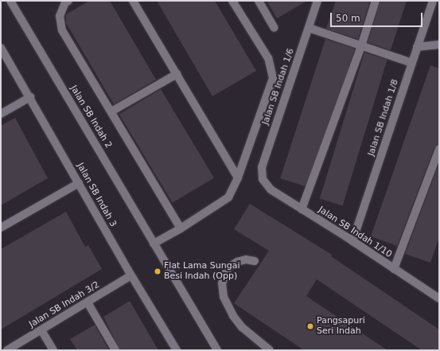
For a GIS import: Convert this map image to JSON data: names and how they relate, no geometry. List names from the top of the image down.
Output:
{
  "streets": {
    "street": [
      "Jalan SB Indah 1/6",
      "Jalan SB Indah 2",
      "Jalan SB Indah 1/8",
      "Jalan SB Indah 3",
      "Jalan SB Indah 1/10",
      "Jalan SB Indah 3/2"
    ]
  },
  "crossings": [
    ["Jalan SB Indah 1/6", "Jalan SB Indah 1/10"],
    ["Jalan SB Indah 1/8", "Jalan SB Indah 1/10"],
    ["Jalan SB Indah 3", "Jalan SB Indah 3/2"]
  ],
  "places": ["Flat Lama Sungai Besi Indah (Opp)", "Pangsapuri Seri Indah"],
  "scale_bar": "50 m"
}
